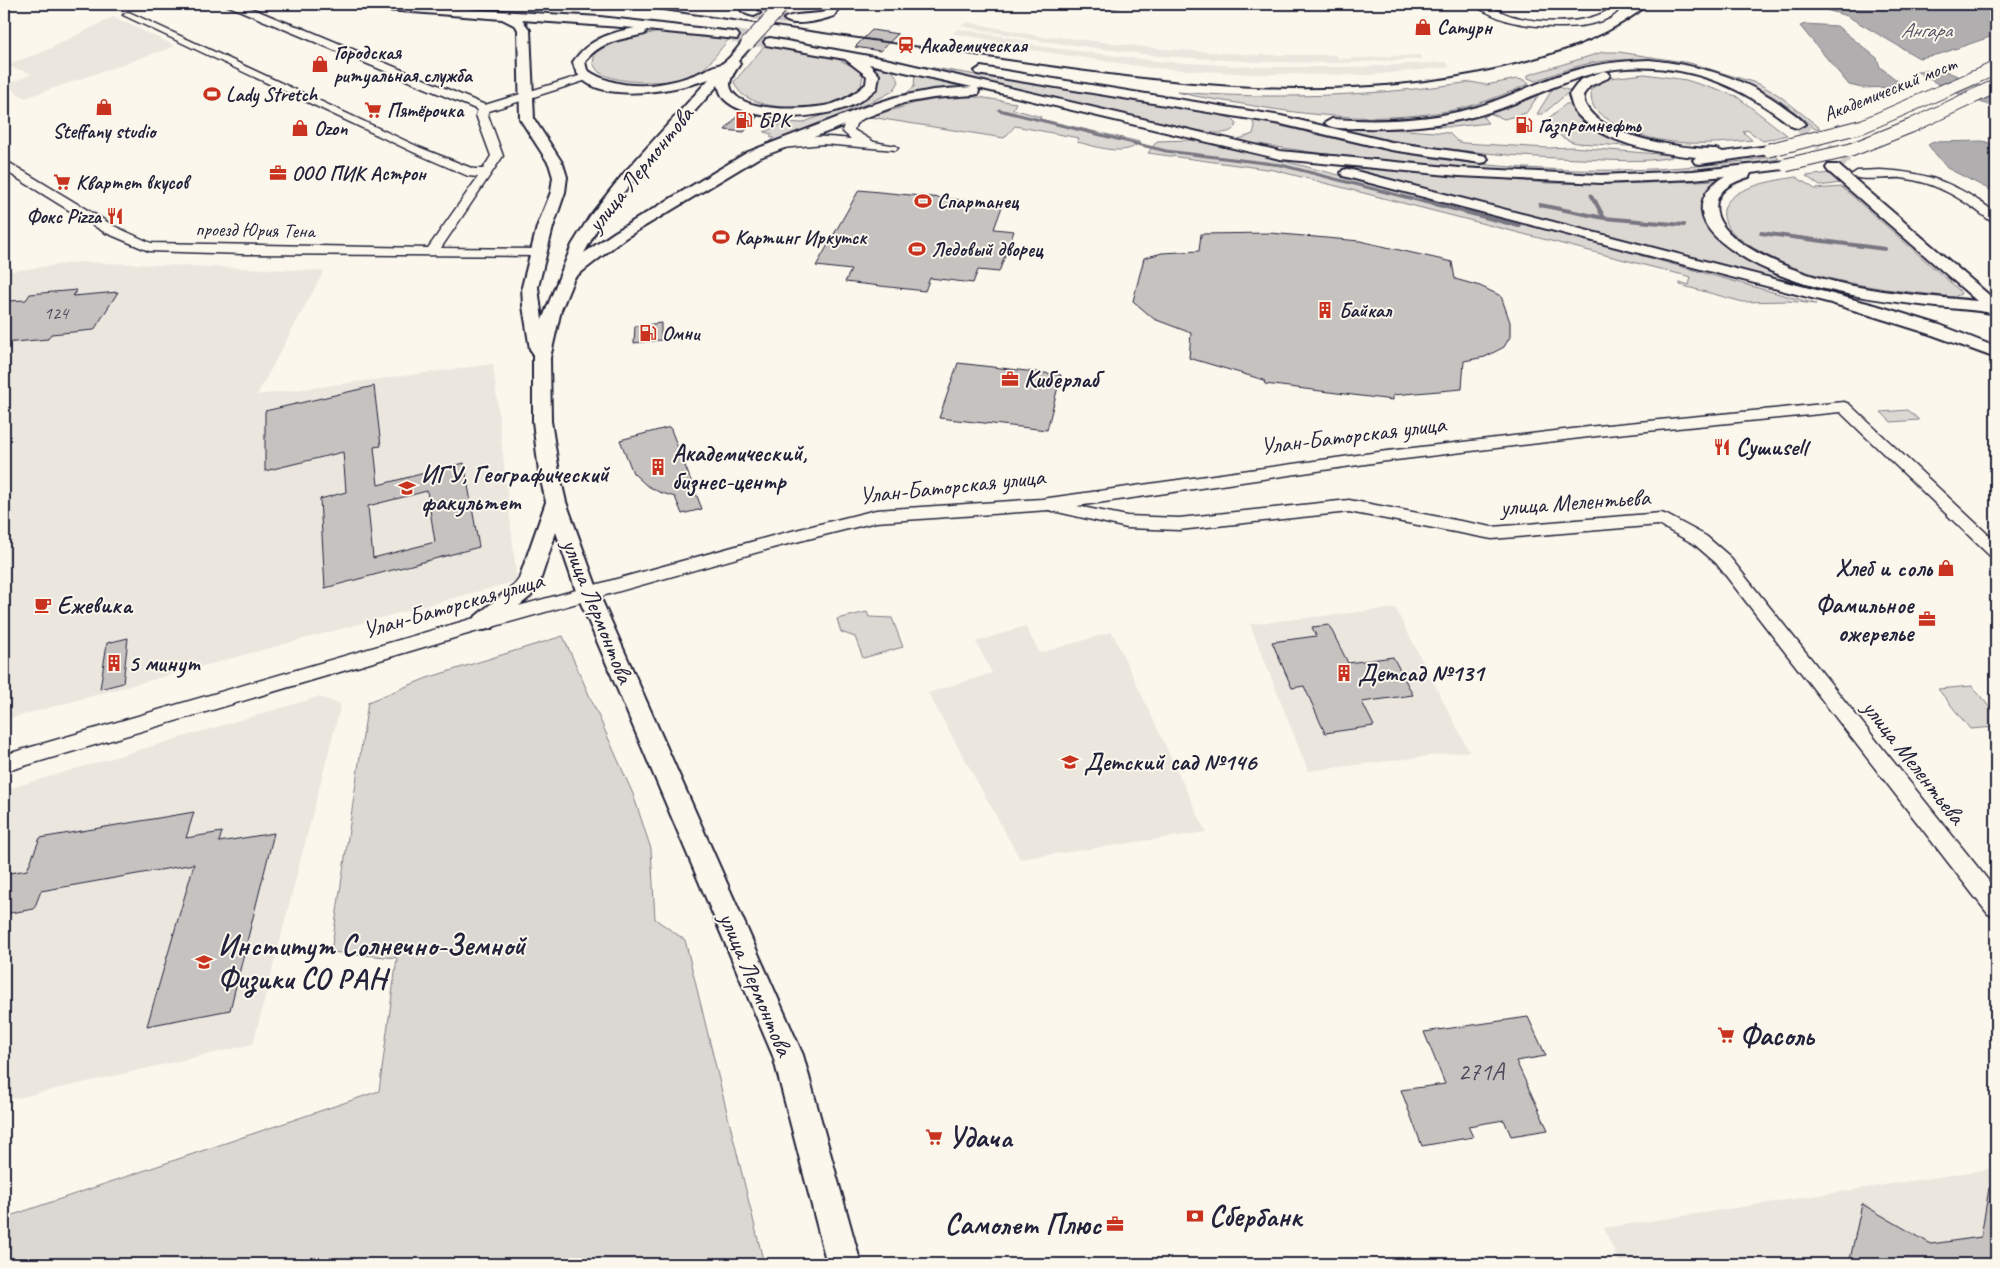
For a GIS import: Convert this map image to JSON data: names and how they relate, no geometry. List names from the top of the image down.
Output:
{
  "streets": {
    "main road": ["Академический мост", "улица Лермонтова"],
    "street": ["проезд Юрия Тена", "Улан-Баторская улица", "улица Мелентьева"]
  },
  "crossings": [
    ["улица Лермонтова", "Улан-Баторская улица"],
    ["Улан-Баторская улица", "улица Мелентьева"]
  ],
  "water": ["Ангара"],
  "places": {
    "shop": [
      "Сатурн",
      "Городская ритуальная служба",
      "Steffany studio",
      "Ozon",
      "Хлеб и соль"
    ],
    "station": ["Академическая"],
    "sports": [
      "Lady Stretch",
      "Спартанец",
      "Картинг Иркутск",
      "Ледовый дворец"
    ],
    "supermarket": [
      "Пятёрочка",
      "Квартет вкусов",
      "Фасоль",
      "Удача"
    ],
    "fuel station": ["БРК", "Газпромнефть", "Омни"],
    "office": [
      "ООО ПИК Астрон",
      "Киберлаб",
      "Фамильное ожерелье",
      "Самолет Плюс"
    ],
    "restaurant": ["Фокс Pizza", "Сушиsell"],
    "building": [
      "Байкал",
      "Академический, бизнес-центр",
      "5 минут",
      "Детсад №131"
    ],
    "school or university": ["ИГУ, Географический факультет", "Детский сад №146", "Институт Солнечно-Земной Физики СО РАН"],
    "cafe": ["Ежевика"],
    "bank": ["Сбербанк"]
  },
  "house_numbers": ["124", "271А"]
}
